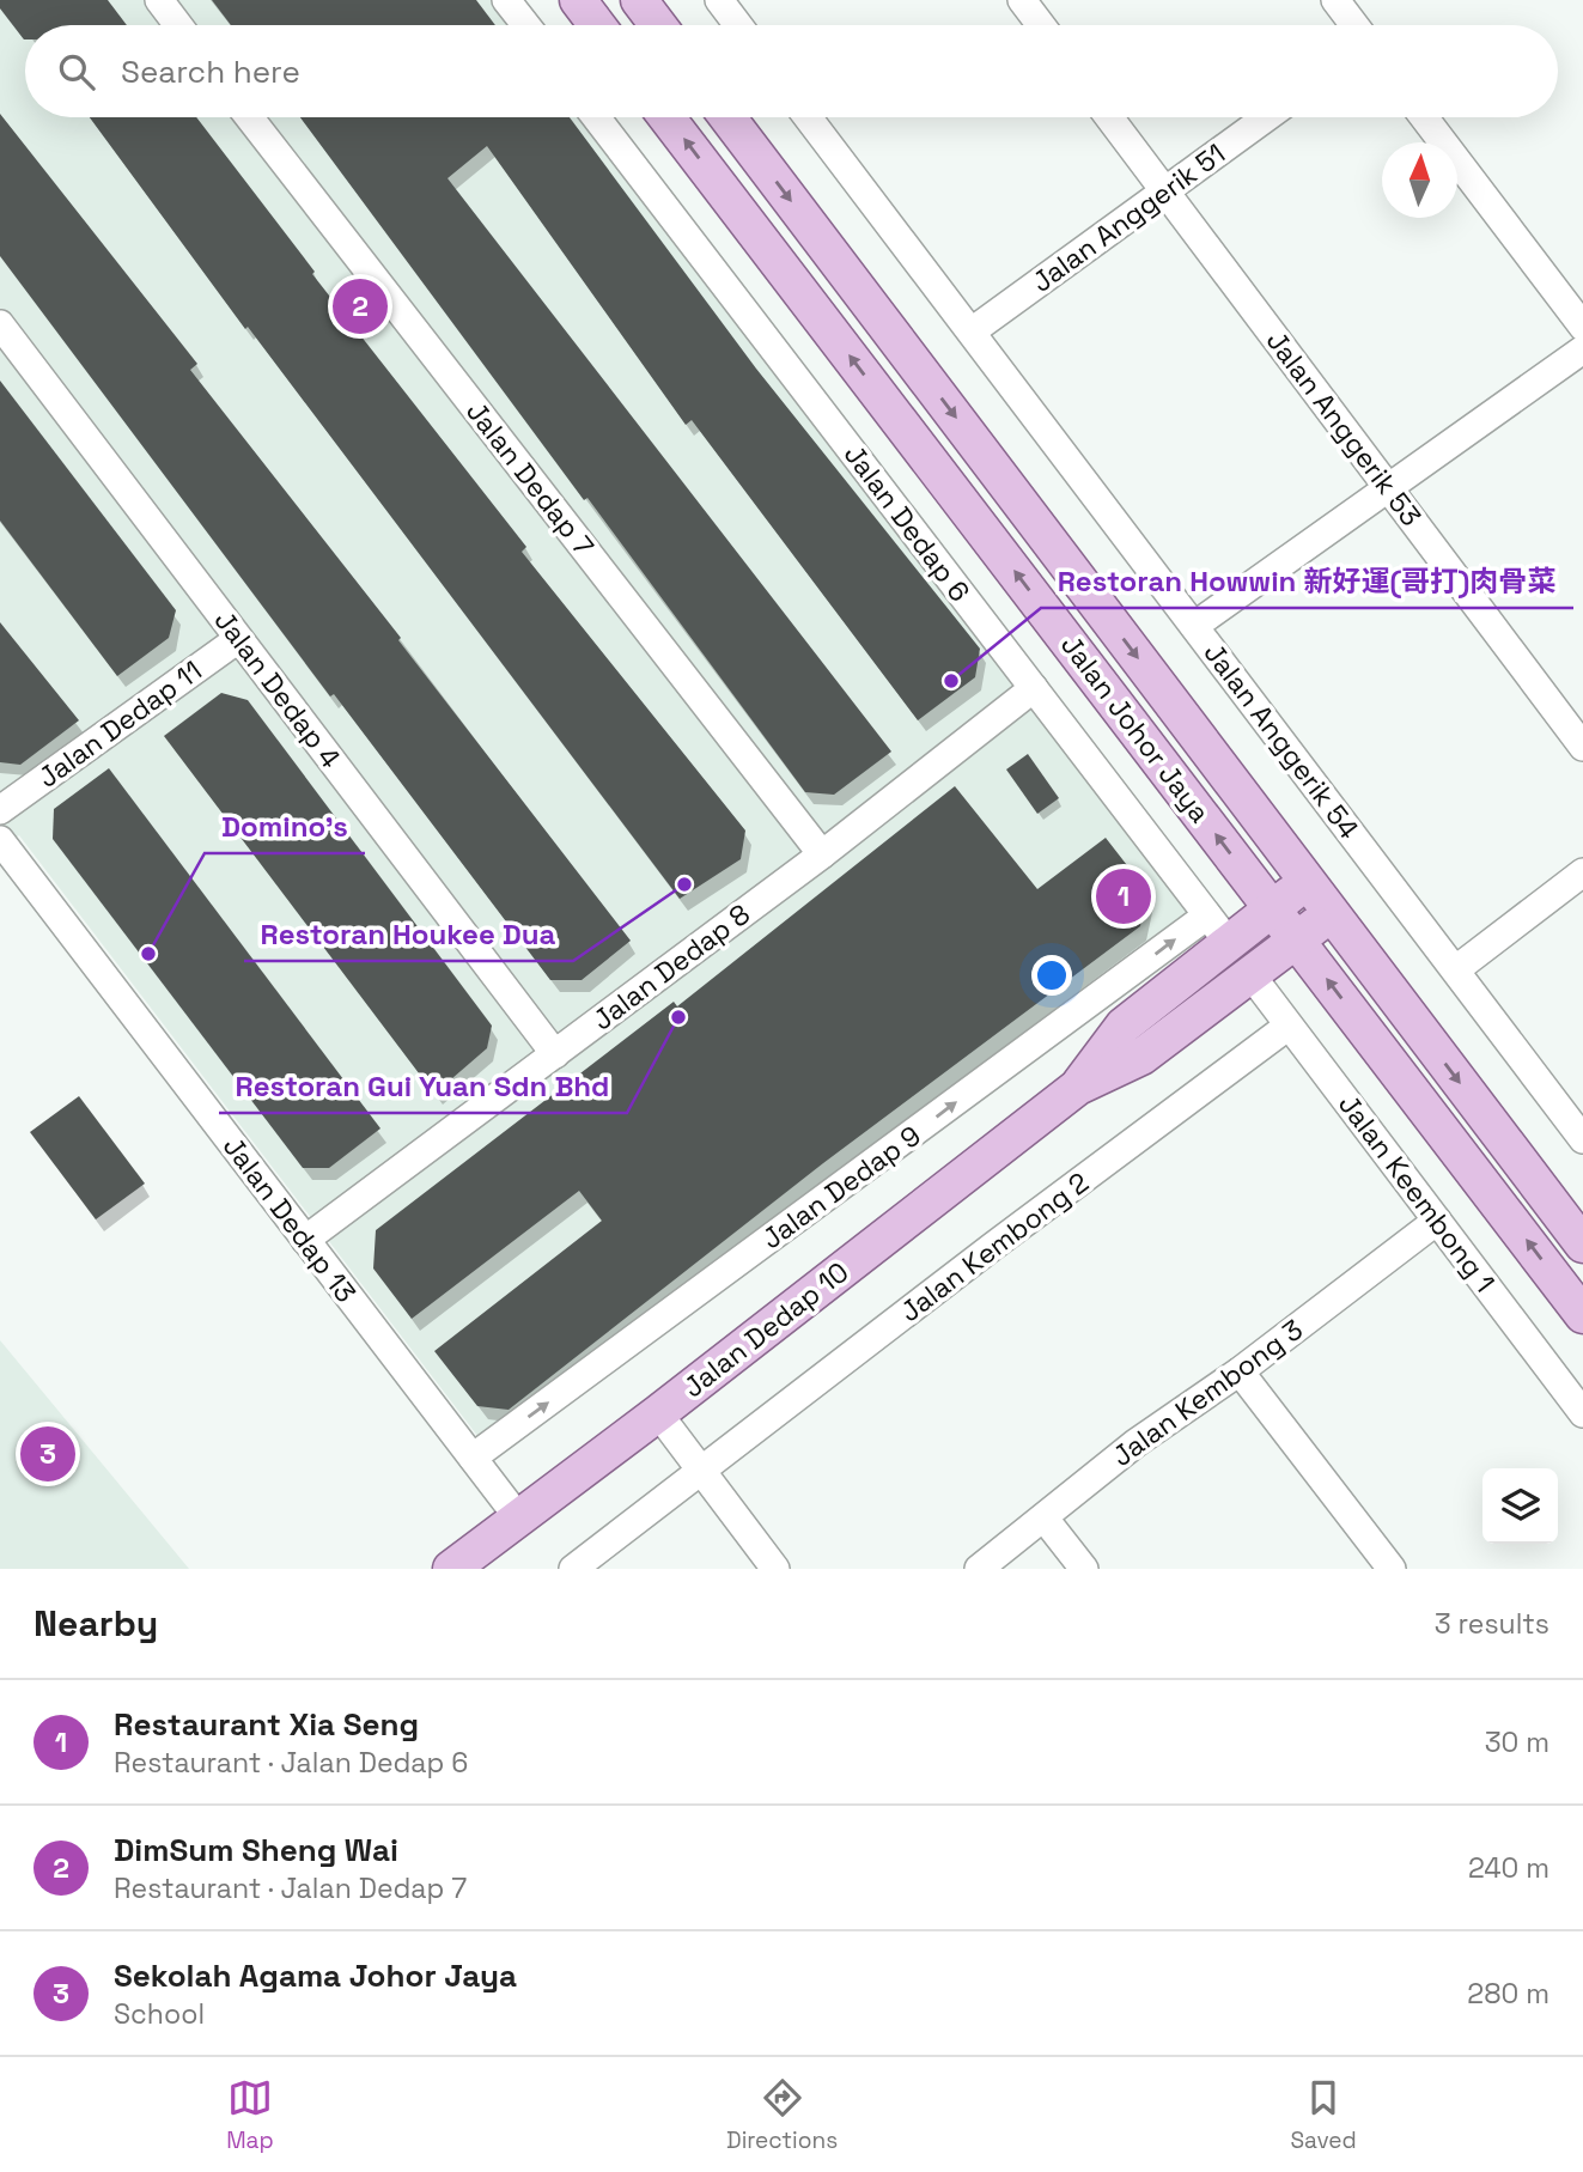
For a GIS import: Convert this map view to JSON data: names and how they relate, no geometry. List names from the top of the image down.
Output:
{
  "streets": {
    "main road": ["Jalan Johor Jaya", "Jalan Dedap 10"],
    "street": [
      "Jalan Anggerik 51",
      "Jalan Anggerik 53",
      "Jalan Dedap 7",
      "Jalan Dedap 6",
      "Jalan Dedap 4",
      "Jalan Dedap 11",
      "Jalan Anggerik 54",
      "Jalan Dedap 8",
      "Jalan Dedap 9",
      "Jalan Keembong 1",
      "Jalan Dedap 13",
      "Jalan Kembong 2",
      "Jalan Kembong 3"
    ]
  },
  "crossings": [
    ["Jalan Anggerik 51", "Jalan Anggerik 53"],
    ["Jalan Anggerik 51", "Jalan Anggerik 54"],
    ["Jalan Dedap 7", "Jalan Dedap 8"],
    ["Jalan Dedap 6", "Jalan Dedap 8"],
    ["Jalan Dedap 6", "Jalan Dedap 9"],
    ["Jalan Dedap 6", "Jalan Dedap 10"],
    ["Jalan Dedap 4", "Jalan Dedap 11"],
    ["Jalan Dedap 4", "Jalan Dedap 8"],
    ["Jalan Johor Jaya", "Jalan Dedap 10"],
    ["Jalan Dedap 8", "Jalan Dedap 13"],
    ["Jalan Dedap 9", "Jalan Dedap 13"],
    ["Jalan Dedap 9", "Jalan Dedap 10"],
    ["Jalan Keembong 1", "Jalan Kembong 2"],
    ["Jalan Keembong 1", "Jalan Dedap 10"],
    ["Jalan Keembong 1", "Jalan Kembong 3"],
    ["Jalan Dedap 13", "Jalan Dedap 10"]
  ],
  "one_way": ["Jalan Dedap 9"],
  "places": [
    "Restoran Howwin 新好運(哥打)肉骨菜",
    "Restoran Houkee Dua",
    "Domino's",
    "Restoran Gui Yuan Sdn Bhd"
  ],
  "north": "top",
  "page": {
    "search": "Search here",
    "pins": ["2", "1", "3"],
    "heading": ["Nearby", "3 results"],
    "list": [
      {
        "mark": "1",
        "name": "Restaurant Xia Seng",
        "note": "Restaurant · Jalan Dedap 6",
        "value": "30 m"
      },
      {
        "mark": "2",
        "name": "DimSum Sheng Wai",
        "note": "Restaurant · Jalan Dedap 7",
        "value": "240 m"
      },
      {
        "mark": "3",
        "name": "Sekolah Agama Johor Jaya",
        "note": "School",
        "value": "280 m"
      }
    ],
    "nav": ["Map", "Directions", "Saved"]
  }
}
